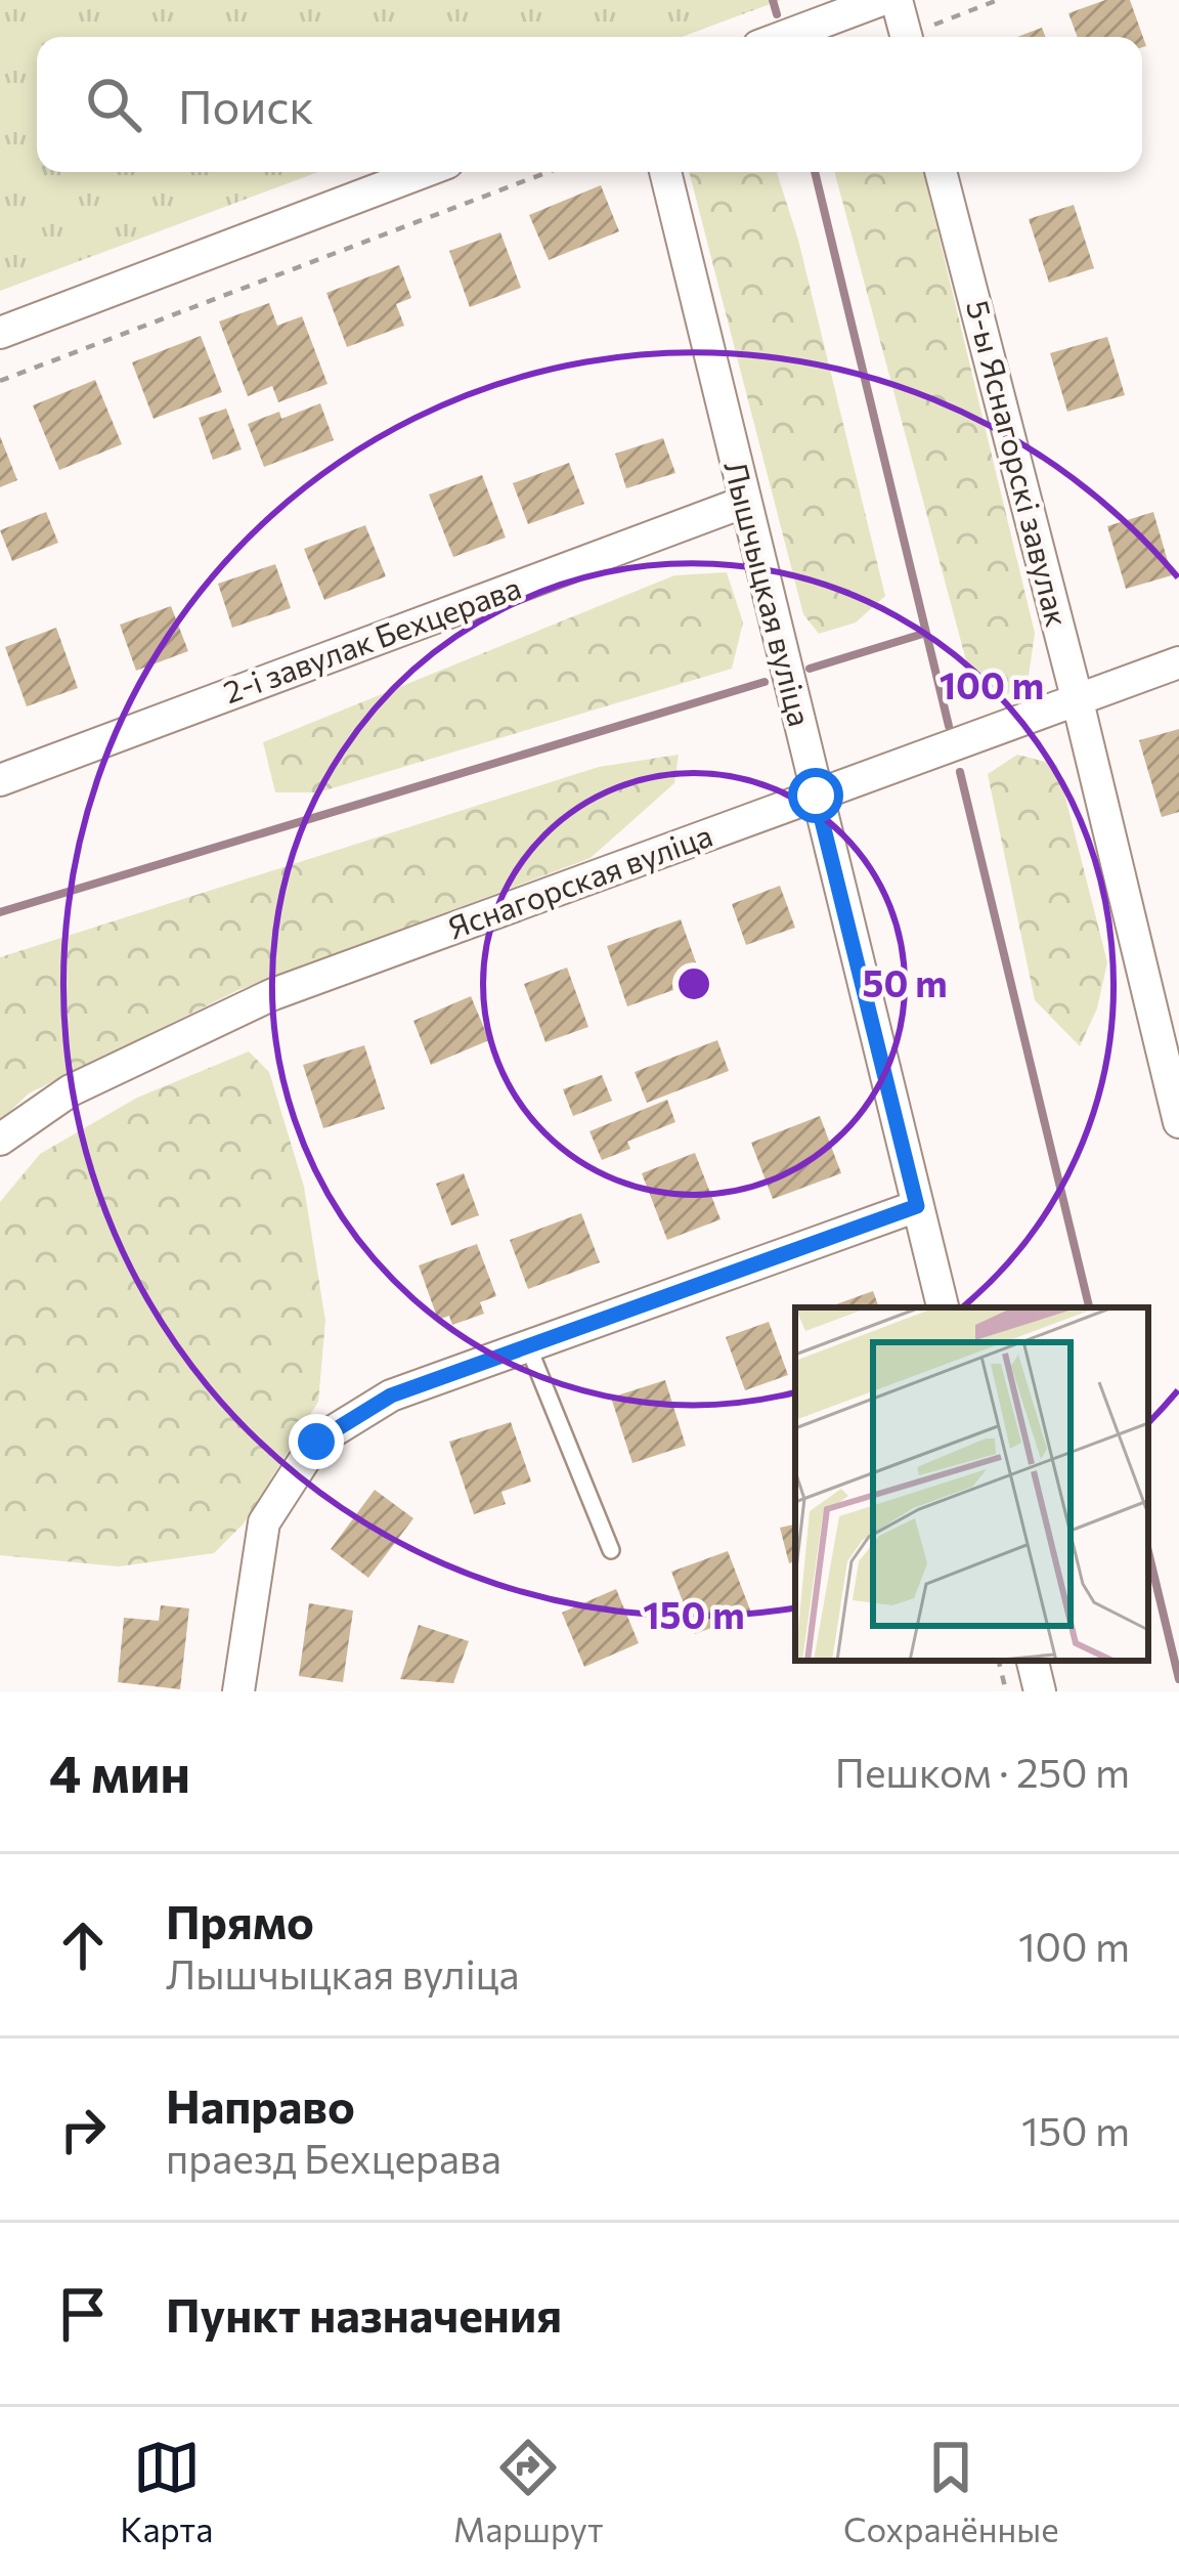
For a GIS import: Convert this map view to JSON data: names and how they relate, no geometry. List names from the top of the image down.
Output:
{
  "streets": {
    "street": [
      "5-ы Яснагорскі завулак",
      "Лышчыцкая вуліца",
      "2-і завулак Бехцерава",
      "Яснагорская вуліца"
    ]
  },
  "crossings": [
    ["5-ы Яснагорскі завулак", "Яснагорская вуліца"],
    ["Лышчыцкая вуліца", "2-і завулак Бехцерава"],
    ["Лышчыцкая вуліца", "Яснагорская вуліца"]
  ],
  "page": {
    "search": "Поиск",
    "heading": ["4 мин", "Пешком · 250 m"],
    "list": [
      ["Прямо", "Лышчыцкая вуліца", "100 m"],
      ["Направо", "праезд Бехцерава", "150 m"],
      "Пункт назначения"
    ],
    "nav": ["Карта", "Маршрут", "Сохранённые"]
  },
  "rings": ["100 m", "50 m", "150 m"]
}
